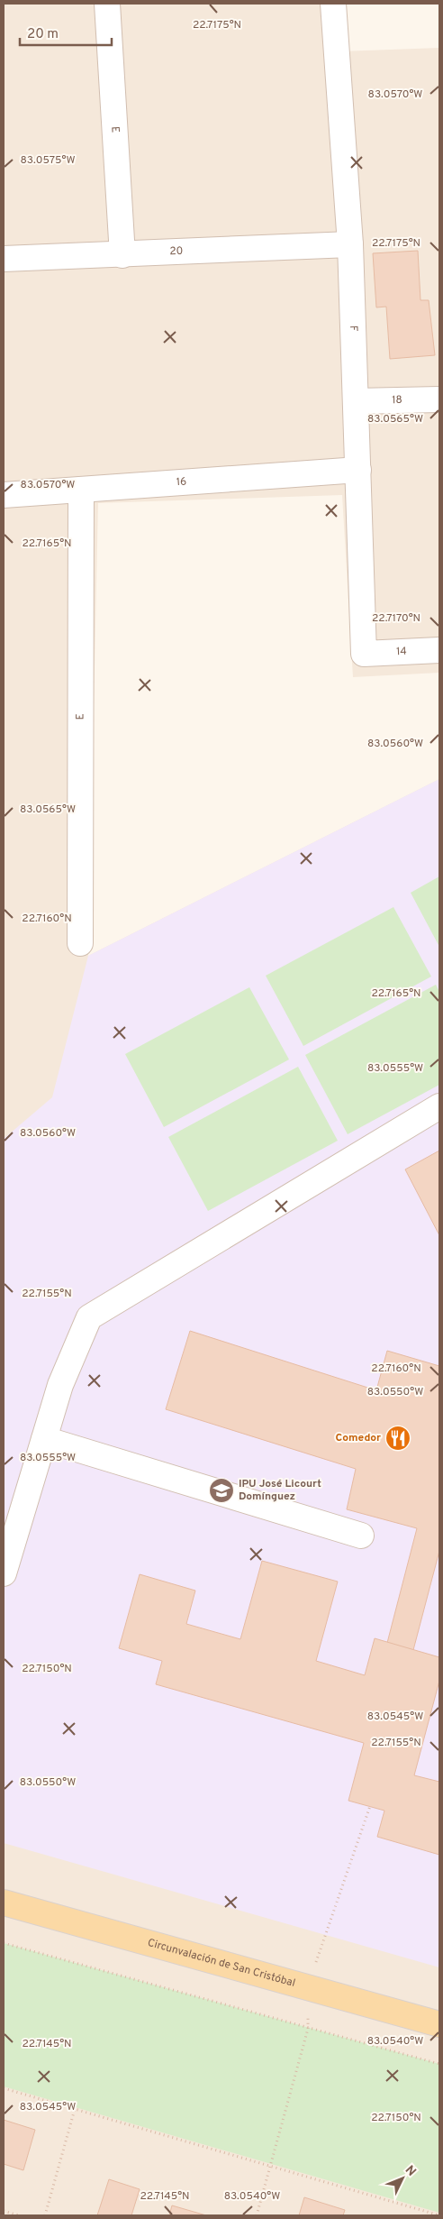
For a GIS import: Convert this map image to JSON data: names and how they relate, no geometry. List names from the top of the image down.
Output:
{
  "streets": {
    "main road": ["Circunvalación de San Cristóbal"],
    "street": [
      "E",
      "20",
      "F",
      "18",
      "16",
      "14"
    ]
  },
  "crossings": [
    ["E", "20"],
    ["E", "16"],
    ["20", "F"],
    ["F", "18"],
    ["F", "16"],
    ["F", "14"]
  ],
  "places": {
    "restaurant": ["Comedor"],
    "school or university": ["IPU José Licourt Domínguez"]
  },
  "scale_bar": "20 m",
  "north": "top right",
  "coordinates": [
    "22.7175°N",
    "83.0570°W",
    "83.0575°W",
    "83.0565°W",
    "22.7165°N",
    "22.7170°N",
    "83.0560°W",
    "22.7160°N",
    "83.0555°W",
    "22.7155°N",
    "83.0550°W",
    "22.7150°N",
    "83.0545°W",
    "83.0540°W",
    "22.7145°N"
  ]
}
